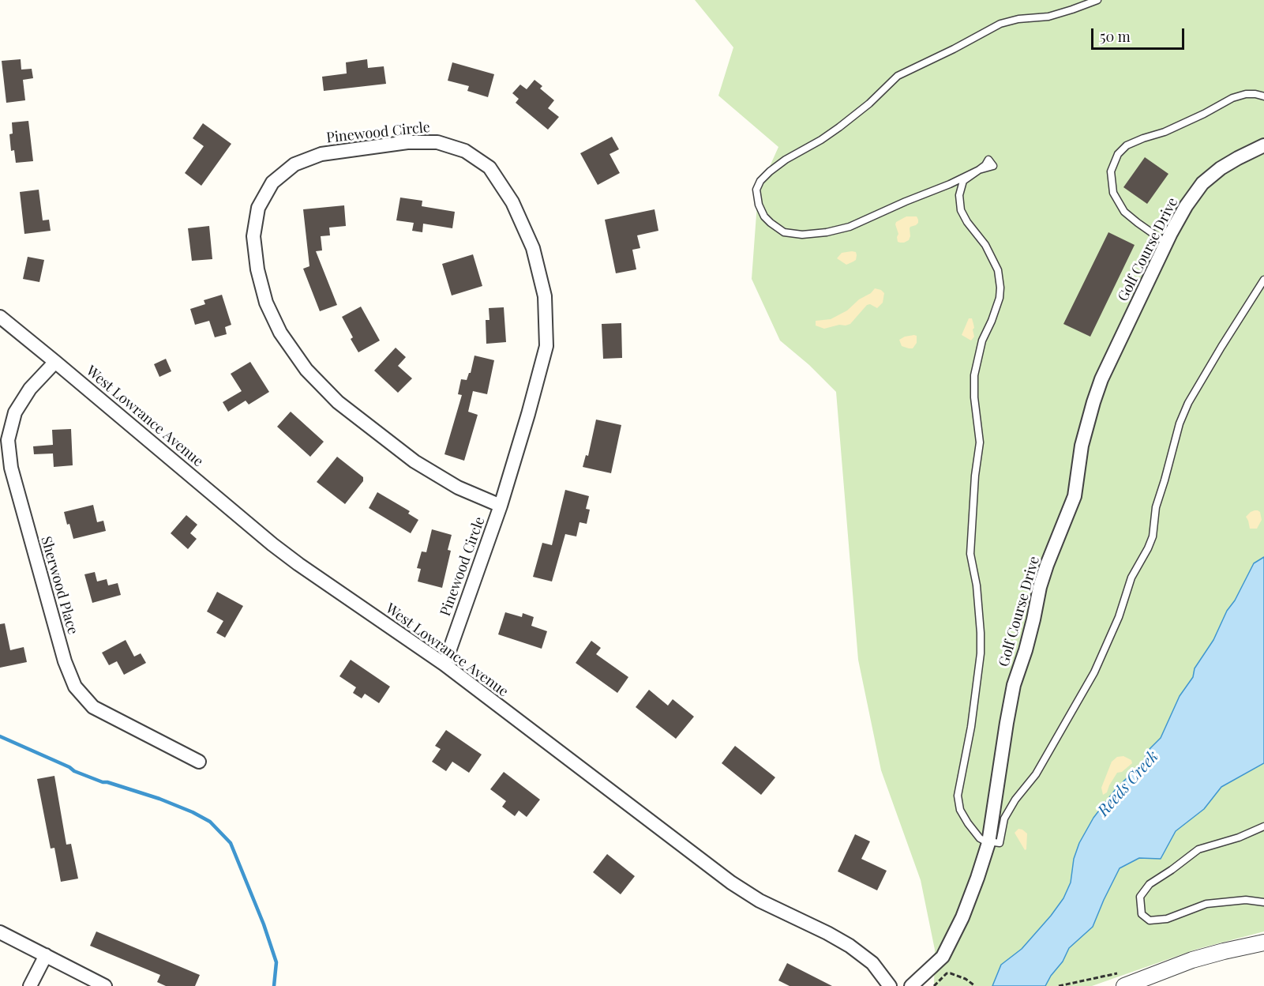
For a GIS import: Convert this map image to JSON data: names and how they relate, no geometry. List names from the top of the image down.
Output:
{
  "streets": {
    "street": [
      "Pinewood Circle",
      "Golf Course Drive",
      "West Lowrance Avenue",
      "Sherwood Place"
    ]
  },
  "crossings": [
    ["Pinewood Circle", "West Lowrance Avenue"],
    ["West Lowrance Avenue", "Sherwood Place"]
  ],
  "water": ["Reeds Creek"],
  "scale_bar": "50 m"
}
